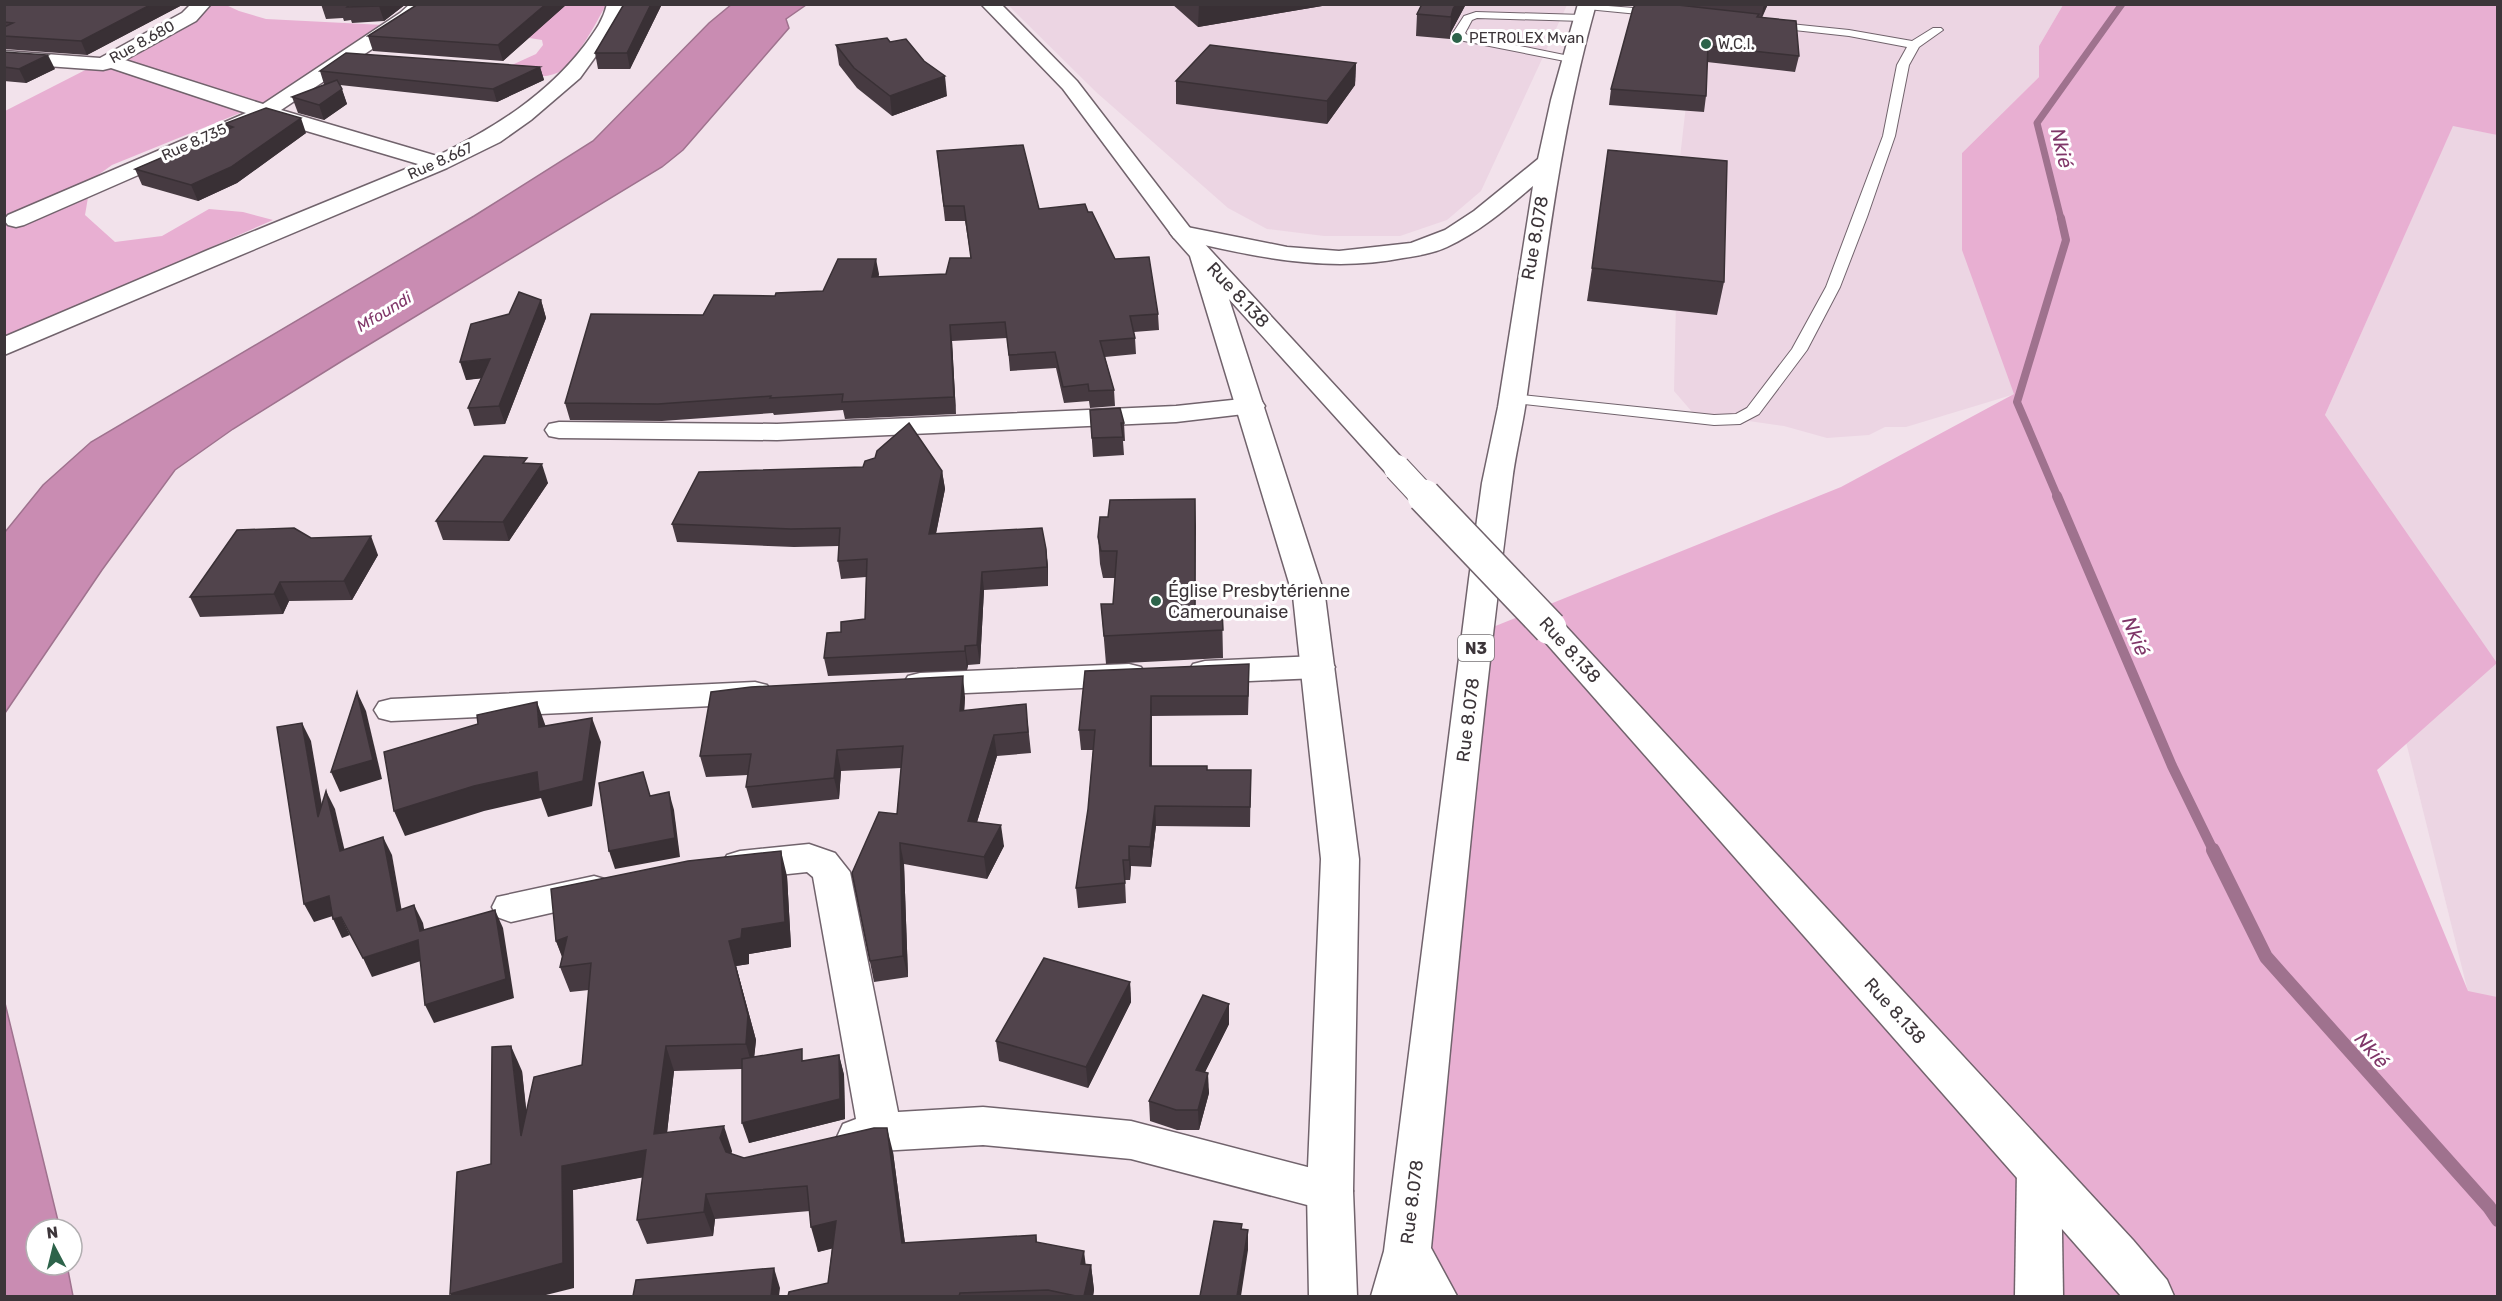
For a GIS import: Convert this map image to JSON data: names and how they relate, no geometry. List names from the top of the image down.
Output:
{
  "streets": {
    "main road": [
      "Rue 8.680",
      "Rue 8.735",
      "Rue 8.667",
      "Rue 8.078",
      "Rue 8.138",
      "N3"
    ]
  },
  "water": ["Nkié", "Mfoundi"],
  "places": ["PETROLEX Mvan", "W.C.I.", "Église Presbytérienne Camerounaise"],
  "north": "top"
}
